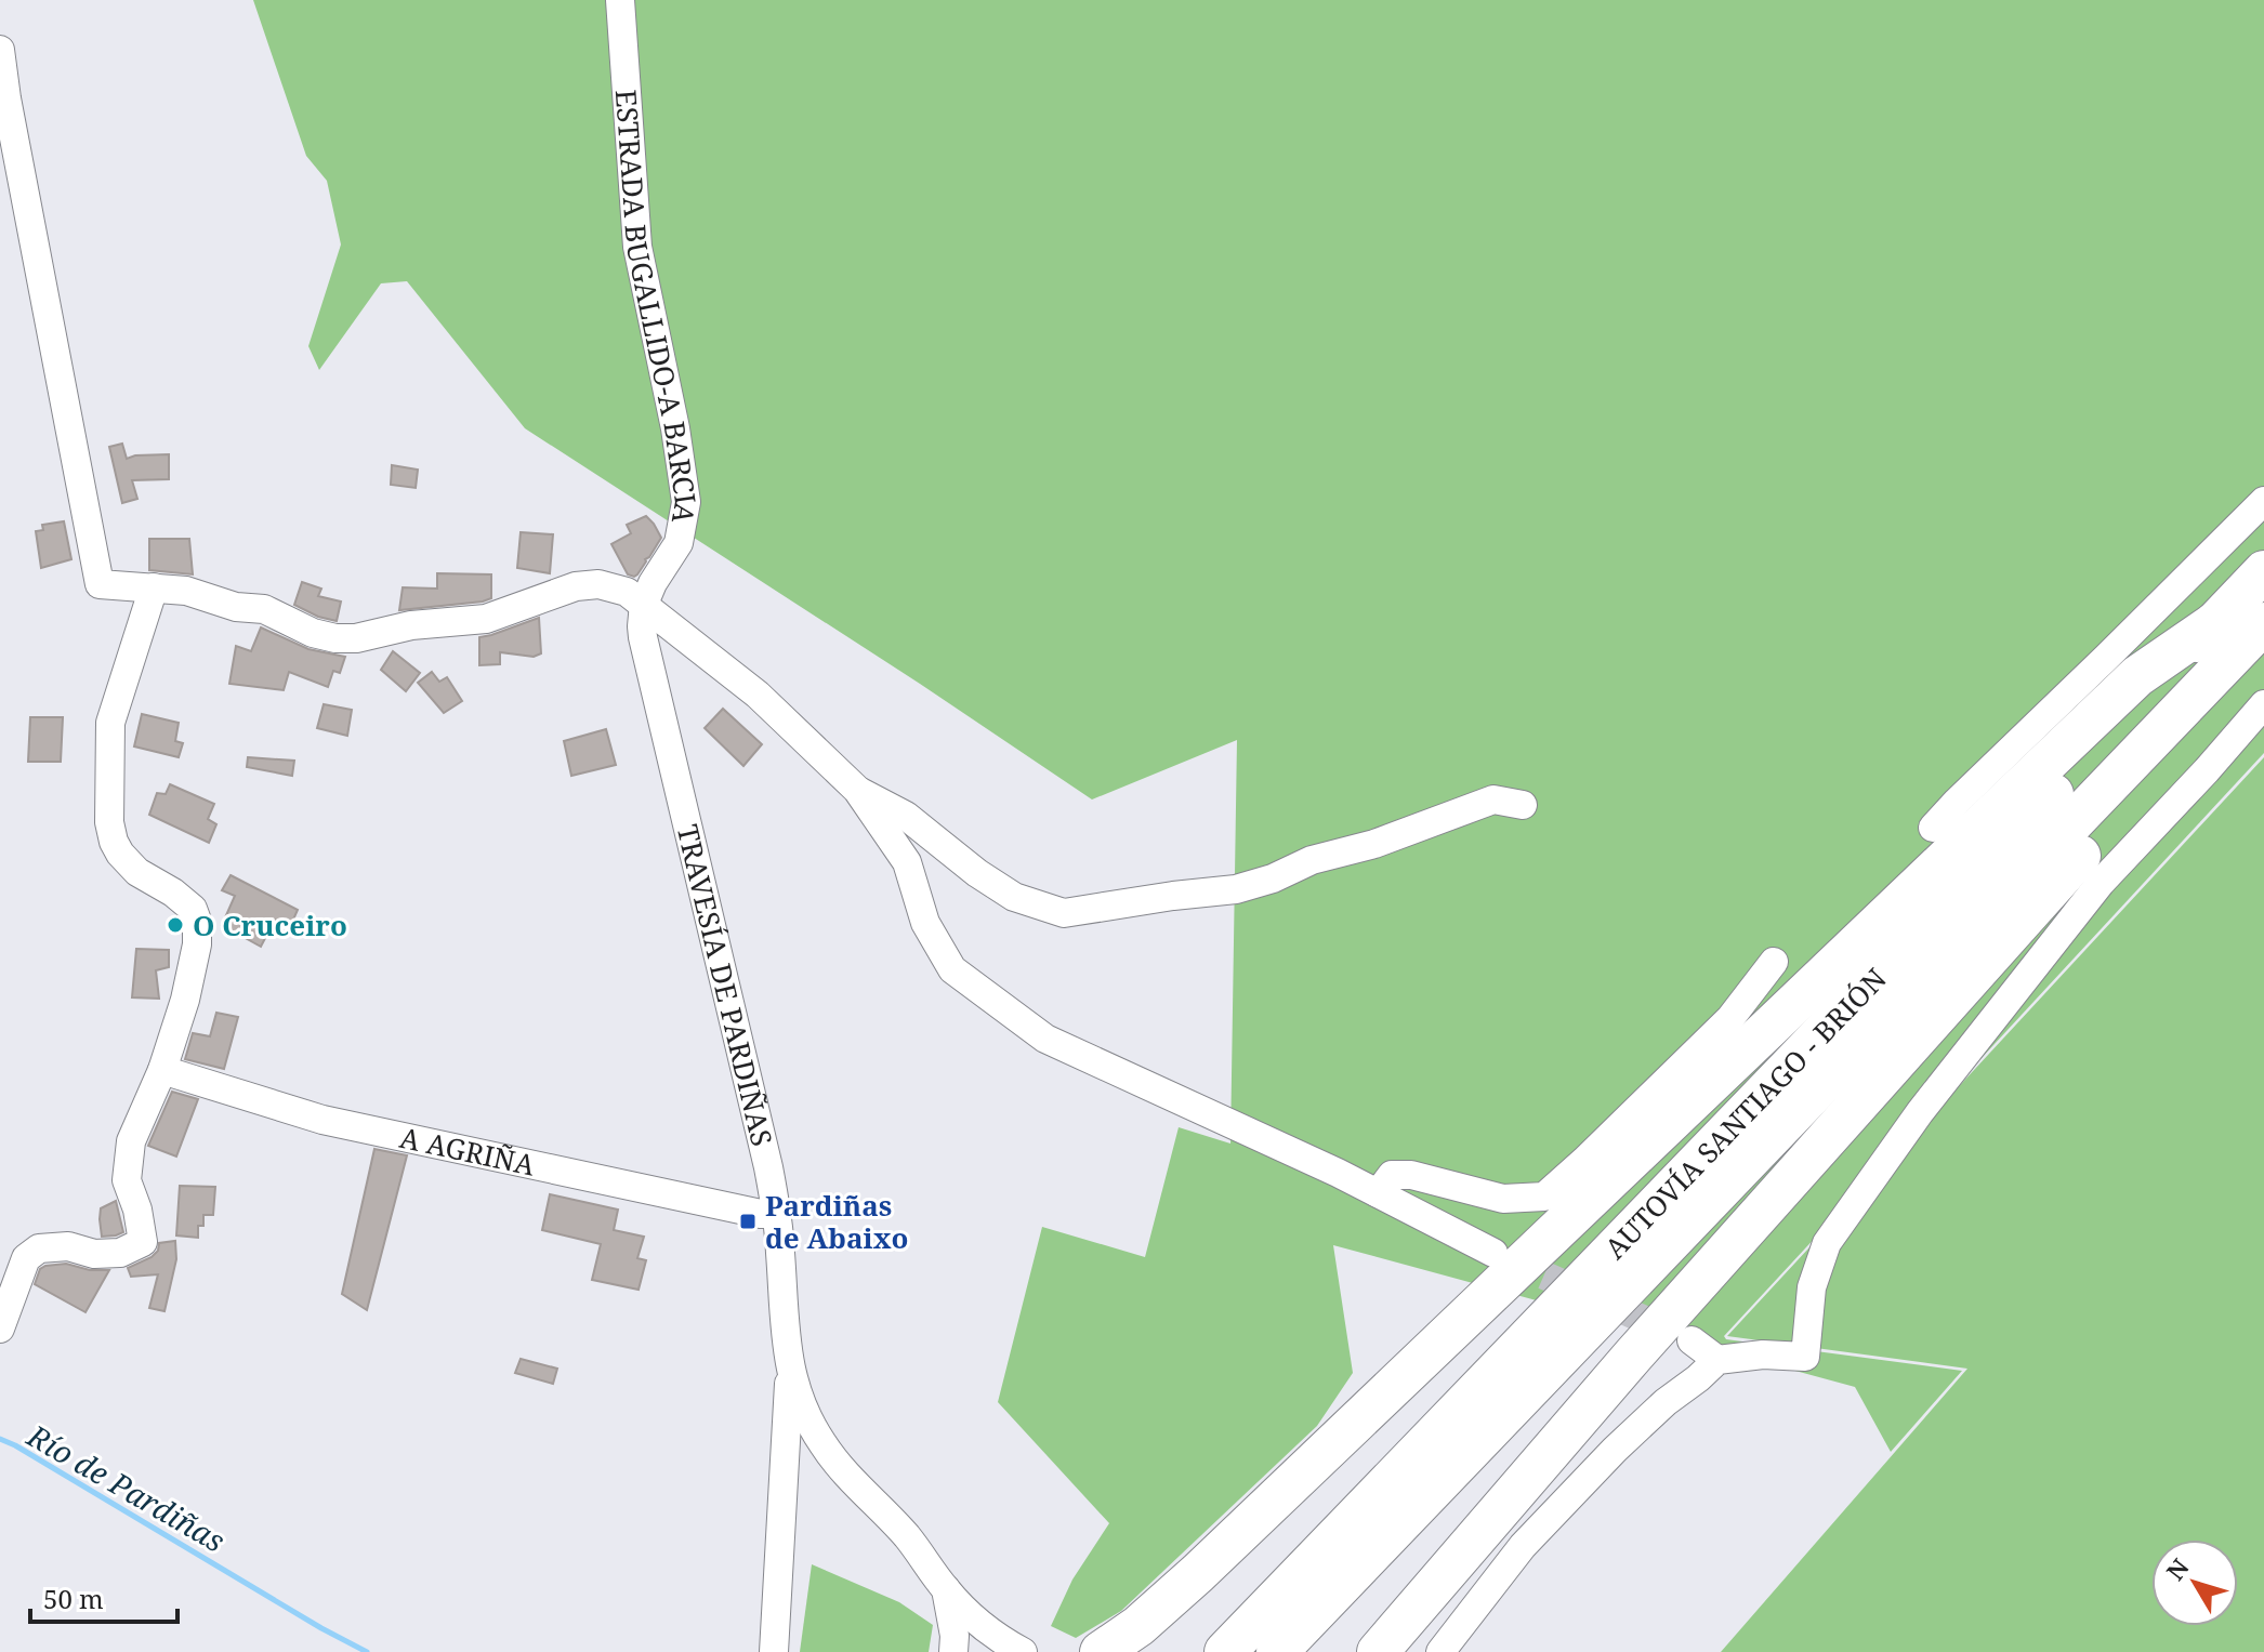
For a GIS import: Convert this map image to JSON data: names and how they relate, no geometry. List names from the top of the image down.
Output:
{
  "streets": {
    "highway": ["AUTOVÍA SANTIAGO - BRIÓN"],
    "street": ["ESTRADA BUGALLIDO-A BARCIA", "TRAVESÍA DE PARDIÑAS", "A AGRIÑA"]
  },
  "crossings": [
    ["ESTRADA BUGALLIDO-A BARCIA", "TRAVESÍA DE PARDIÑAS"],
    ["TRAVESÍA DE PARDIÑAS", "A AGRIÑA"]
  ],
  "water": ["Río de Pardiñas"],
  "places": {
    "other": ["O Cruceiro"],
    "transit": ["Pardiñas de Abaixo"]
  },
  "scale_bar": "50 m",
  "north": "top left"
}
